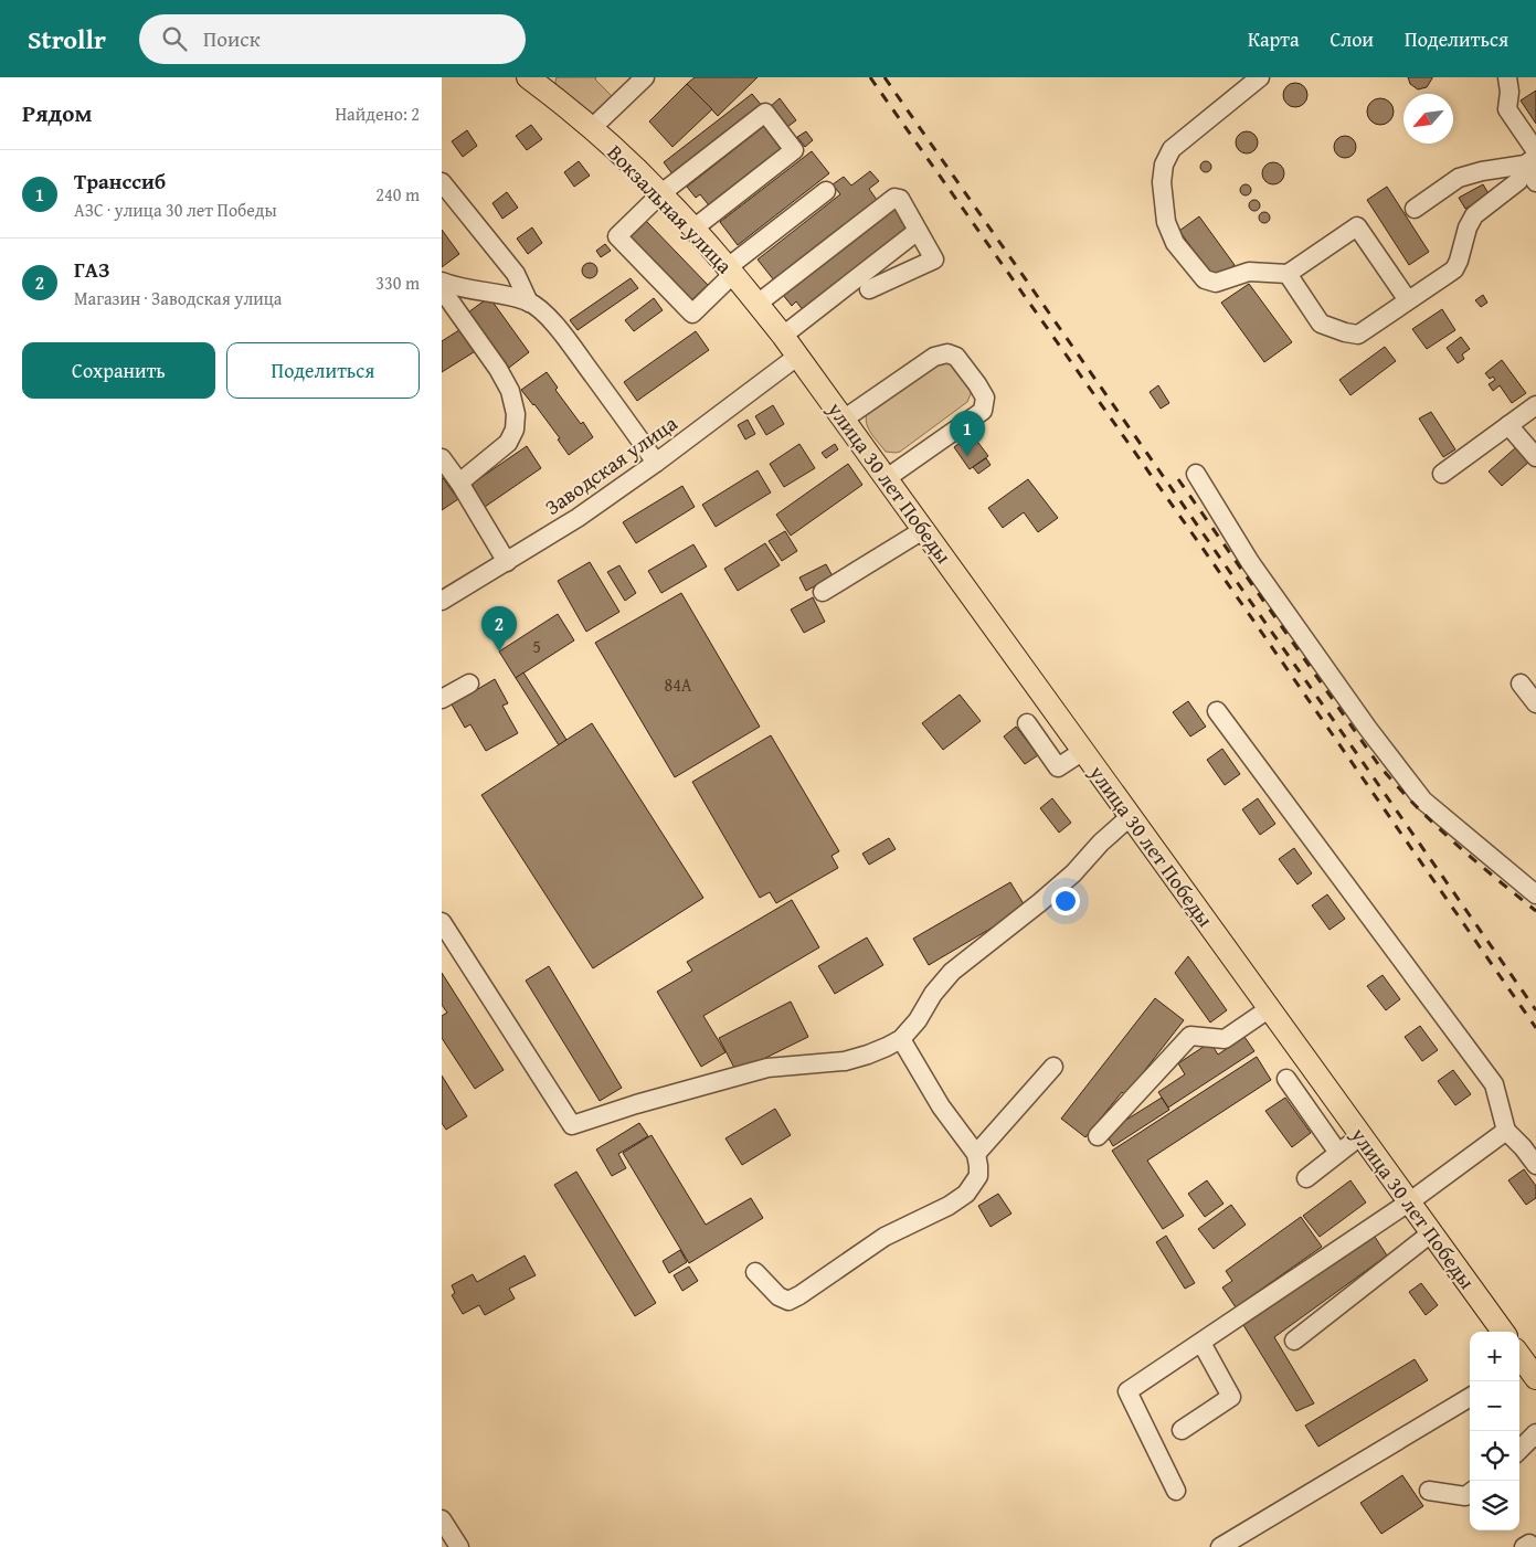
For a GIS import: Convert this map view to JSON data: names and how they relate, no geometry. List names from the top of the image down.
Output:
{
  "streets": {
    "main road": ["Вокзальная улица", "улица 30 лет Победы"],
    "street": ["Заводская улица"]
  },
  "crossings": [
    ["Вокзальная улица", "Заводская улица"],
    ["Вокзальная улица", "улица 30 лет Победы"],
    ["Заводская улица", "улица 30 лет Победы"]
  ],
  "house_numbers": ["5", "84А"],
  "north": "bottom left",
  "page": {
    "header": "Strollr",
    "search": "Поиск",
    "nav": ["Карта", "Слои", "Поделиться"],
    "heading": ["Рядом", "Найдено: 2"],
    "list": [
      {
        "mark": "1",
        "name": "Транссиб",
        "note": "АЗС · улица 30 лет Победы",
        "value": "240 m"
      },
      {
        "mark": "2",
        "name": "ГАЗ",
        "note": "Магазин · Заводская улица",
        "value": "330 m"
      }
    ],
    "buttons": ["Сохранить", "Поделиться"],
    "pins": ["1", "2"],
    "map_buttons": ["+", "−"]
  }
}
